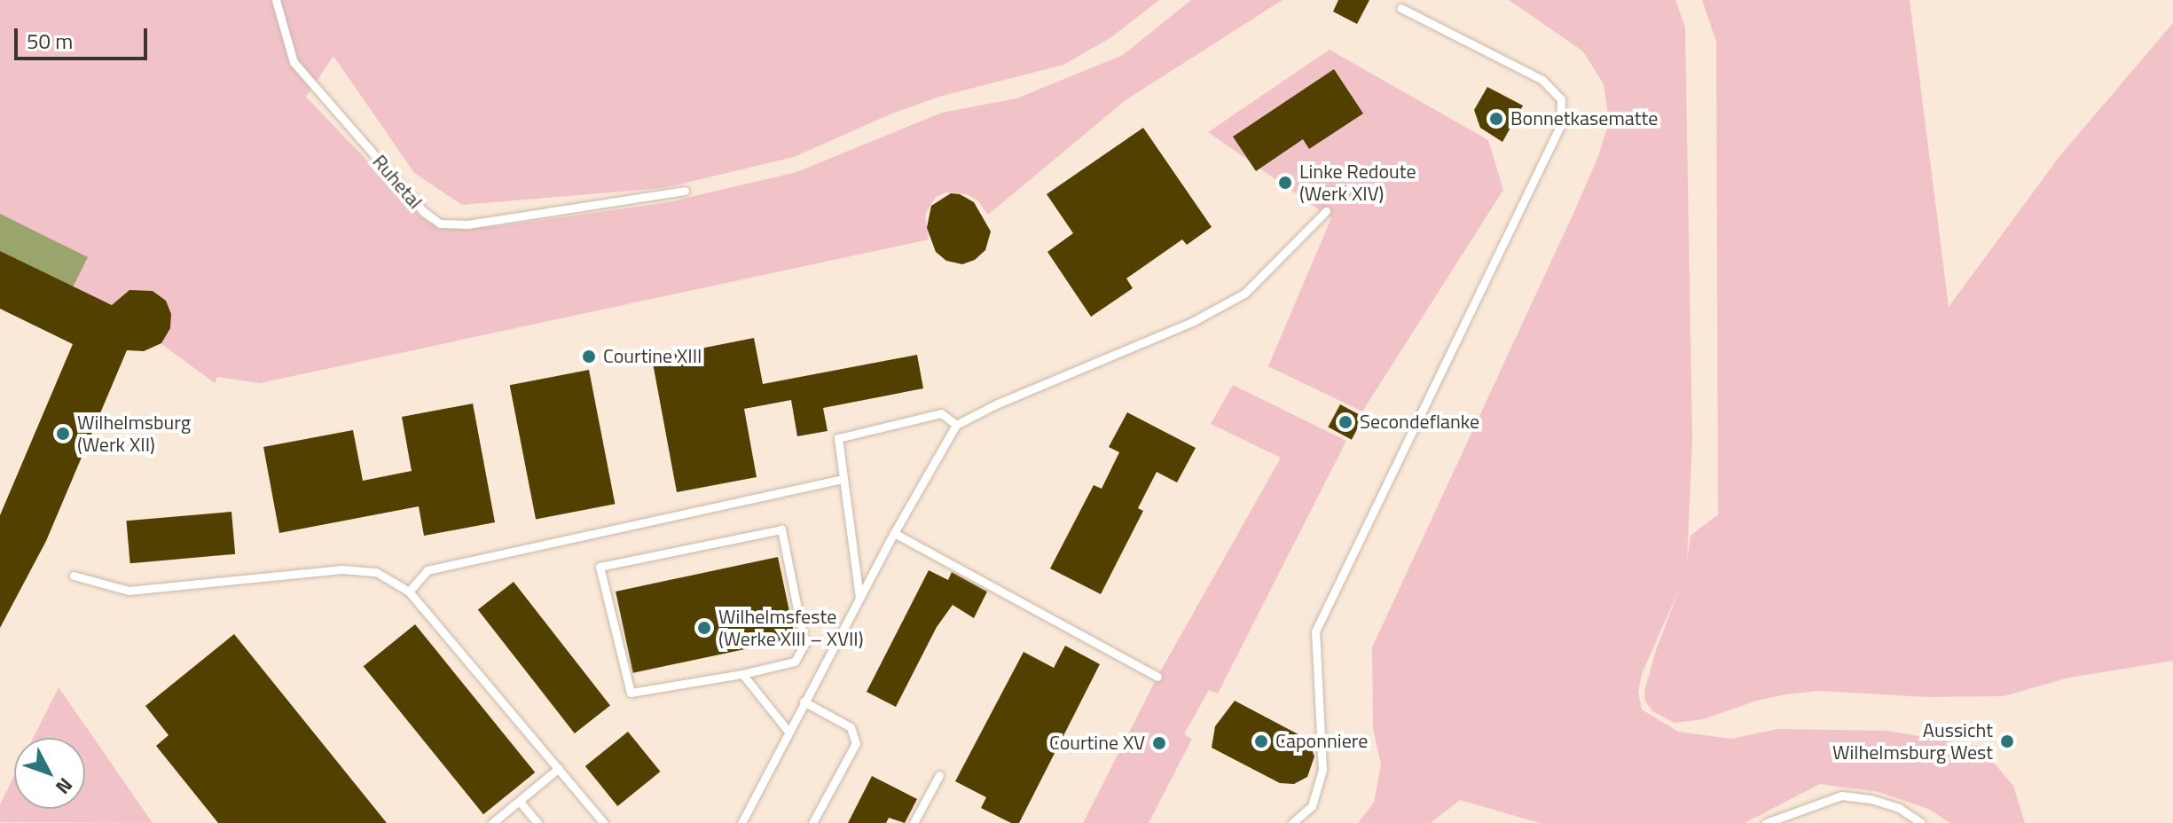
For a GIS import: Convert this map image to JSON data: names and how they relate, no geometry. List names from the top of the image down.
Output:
{
  "streets": {
    "lane": ["Ruhetal"]
  },
  "places": [
    "Bonnetkasematte",
    "Linke Redoute (Werk XIV)",
    "Courtine XIII",
    "Secondeflanke",
    "Wilhelmsburg (Werk XII)",
    "Wilhelmsfeste (Werke XIII – XVII)",
    "Caponniere",
    "Aussicht Wilhelmsburg West",
    "Courtine XV"
  ],
  "scale_bar": "50 m",
  "north": "bottom right"
}
